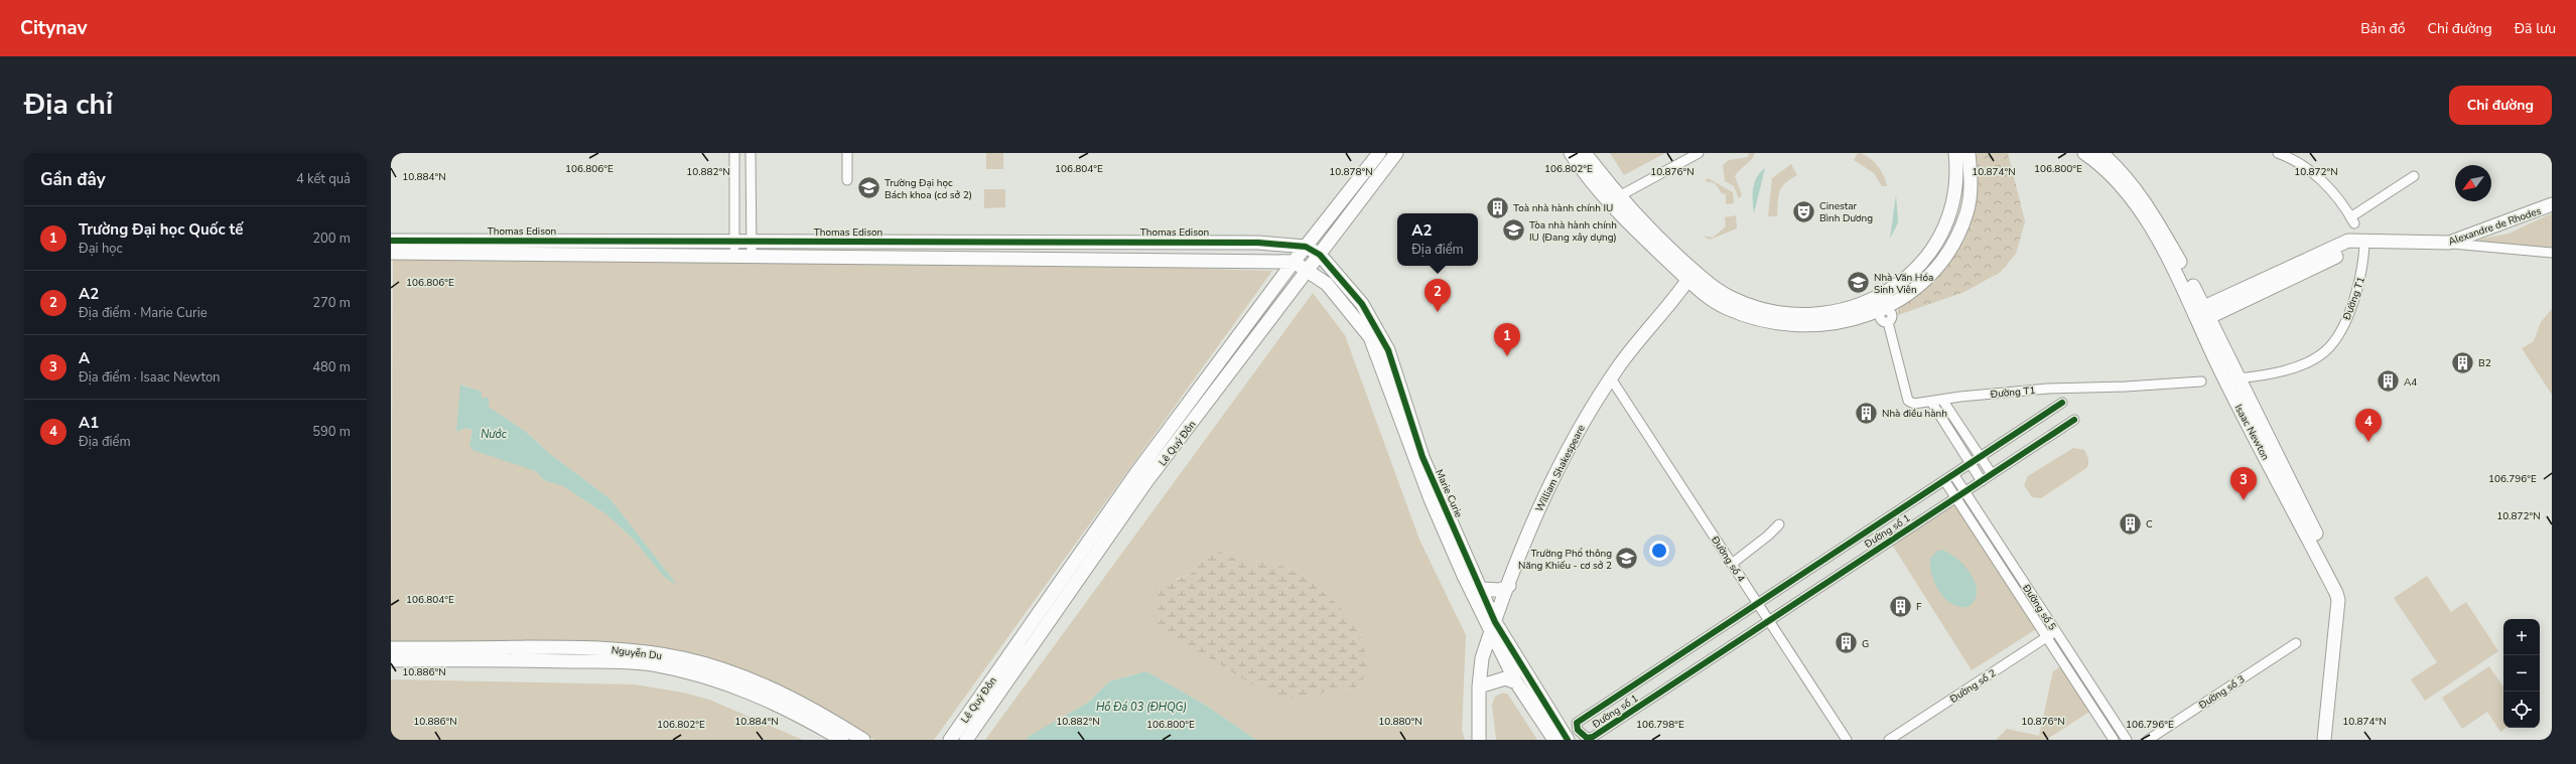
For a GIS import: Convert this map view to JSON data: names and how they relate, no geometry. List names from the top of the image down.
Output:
{
  "streets": {
    "street": [
      "Alexandre de Rhodes",
      "Thomas Edison",
      "Đường T1",
      "Isaac Newton",
      "Lê Quý Đôn",
      "William Shakespeare",
      "Marie Curie",
      "Đường số 1",
      "Đường số 4",
      "Đường số 5",
      "Nguyễn Du",
      "Đường số 2",
      "Đường số 3"
    ]
  },
  "crossings": [
    ["Alexandre de Rhodes", "Đường T1"],
    ["Alexandre de Rhodes", "Isaac Newton"],
    ["Thomas Edison", "Lê Quý Đôn"],
    ["Thomas Edison", "Marie Curie"],
    ["Đường T1", "Isaac Newton"],
    ["Lê Quý Đôn", "Marie Curie"],
    ["William Shakespeare", "Marie Curie"],
    ["William Shakespeare", "Đường số 4"],
    ["Đường số 1", "Đường số 4"],
    ["Đường số 1", "Đường số 5"],
    ["Đường số 5", "Đường số 2"]
  ],
  "water": ["Nước", "Hồ Đá 03 (ĐHQG)"],
  "places": {
    "school or university": [
      "Trường Đại học Bách khoa (cơ sở 2)",
      "Tòa nhà hành chính IU (Đang xây dựng)",
      "Nhà Văn Hóa Sinh Viên",
      "Trường Phổ thông Năng Khiếu - cơ sở 2"
    ],
    "building": [
      "Toà nhà hành chính IU",
      "B2",
      "A4",
      "Nhà điều hành",
      "C",
      "F",
      "G"
    ],
    "theatre": ["Cinestar Bình Dương"]
  },
  "north": "bottom left",
  "page": {
    "header": "Citynav",
    "nav": ["Bản đồ", "Chỉ đường", "Đã lưu"],
    "title": "Địa chỉ",
    "buttons": "Chỉ đường",
    "heading": ["Gần đây", "4 kết quả"],
    "list": [
      {
        "mark": "1",
        "name": "Trường Đại học Quốc tế",
        "note": "Đại học",
        "value": "200 m"
      },
      {
        "mark": "2",
        "name": "A2",
        "note": "Địa điểm · Marie Curie",
        "value": "270 m"
      },
      {
        "mark": "3",
        "name": "A",
        "note": "Địa điểm · Isaac Newton",
        "value": "480 m"
      },
      {
        "mark": "4",
        "name": "A1",
        "note": "Địa điểm",
        "value": "590 m"
      }
    ],
    "popup": ["A2", "Địa điểm"],
    "pins": [
      "2",
      "1",
      "4",
      "3"
    ],
    "map_buttons": ["+", "−"]
  },
  "coordinates": [
    "106.806°E",
    "106.804°E",
    "106.802°E",
    "106.800°E",
    "10.882°N",
    "10.878°N",
    "10.876°N",
    "10.874°N",
    "10.872°N",
    "10.884°N",
    "106.796°E",
    "10.886°N",
    "10.880°N",
    "106.798°E"
  ]
}
